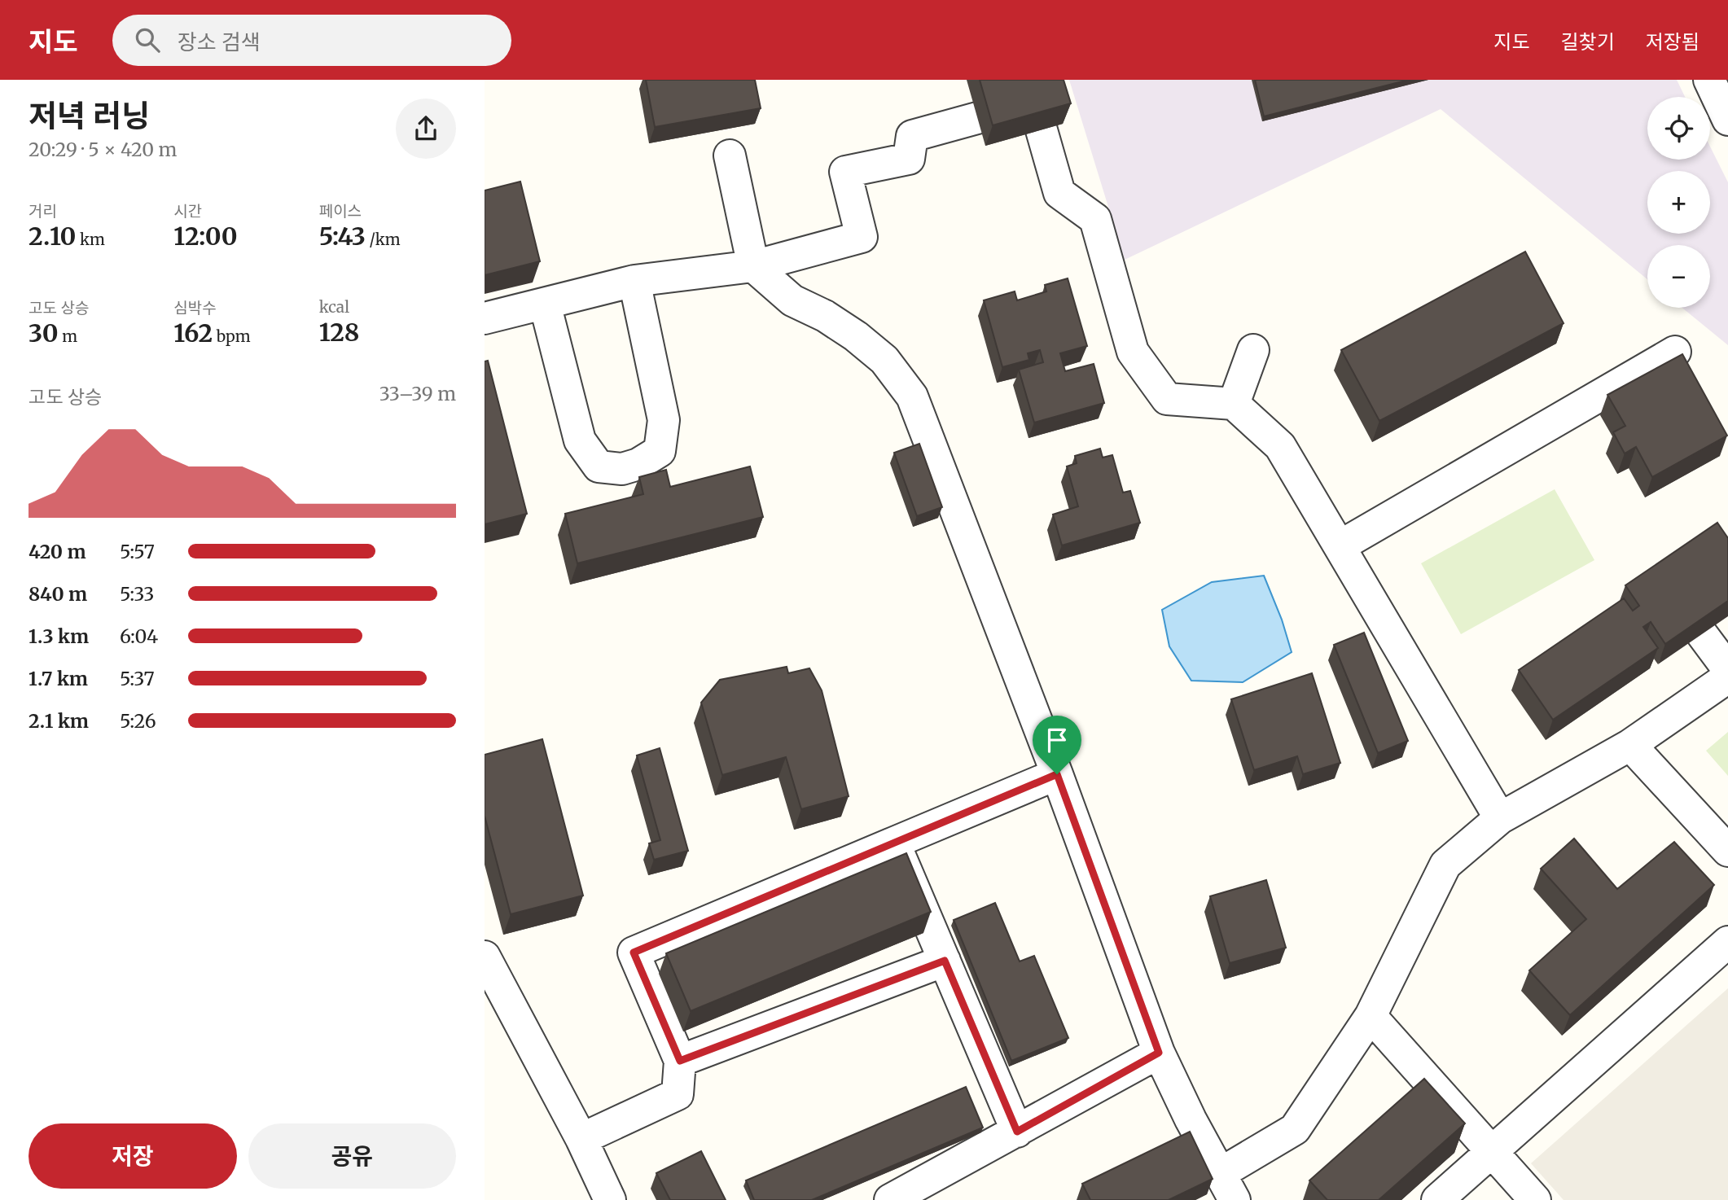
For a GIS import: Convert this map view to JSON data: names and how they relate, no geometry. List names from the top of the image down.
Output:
{
  "page": {
    "header": "지도",
    "search": "장소 검색",
    "nav": ["지도", "길찾기", "저장됨"],
    "heading": ["저녁 러닝", "20:29 · 5 × 420 m"],
    "map_buttons": ["+", "−"],
    "stats": [
      ["거리", "2.10 km"],
      ["시간", "12:00"],
      ["페이스", "5:43 /km"],
      ["고도 상승", "30 m"],
      ["심박수", "162 bpm"],
      ["kcal", "128"]
    ],
    "chart": ["고도 상승", "33–39 m"],
    "list": [
      {
        "name": "420 m",
        "note": "5:57"
      },
      {
        "name": "840 m",
        "note": "5:33"
      },
      {
        "name": "1.3 km",
        "note": "6:04"
      },
      {
        "name": "1.7 km",
        "note": "5:37"
      },
      {
        "name": "2.1 km",
        "note": "5:26"
      }
    ],
    "buttons": ["저장", "공유"]
  }
}
